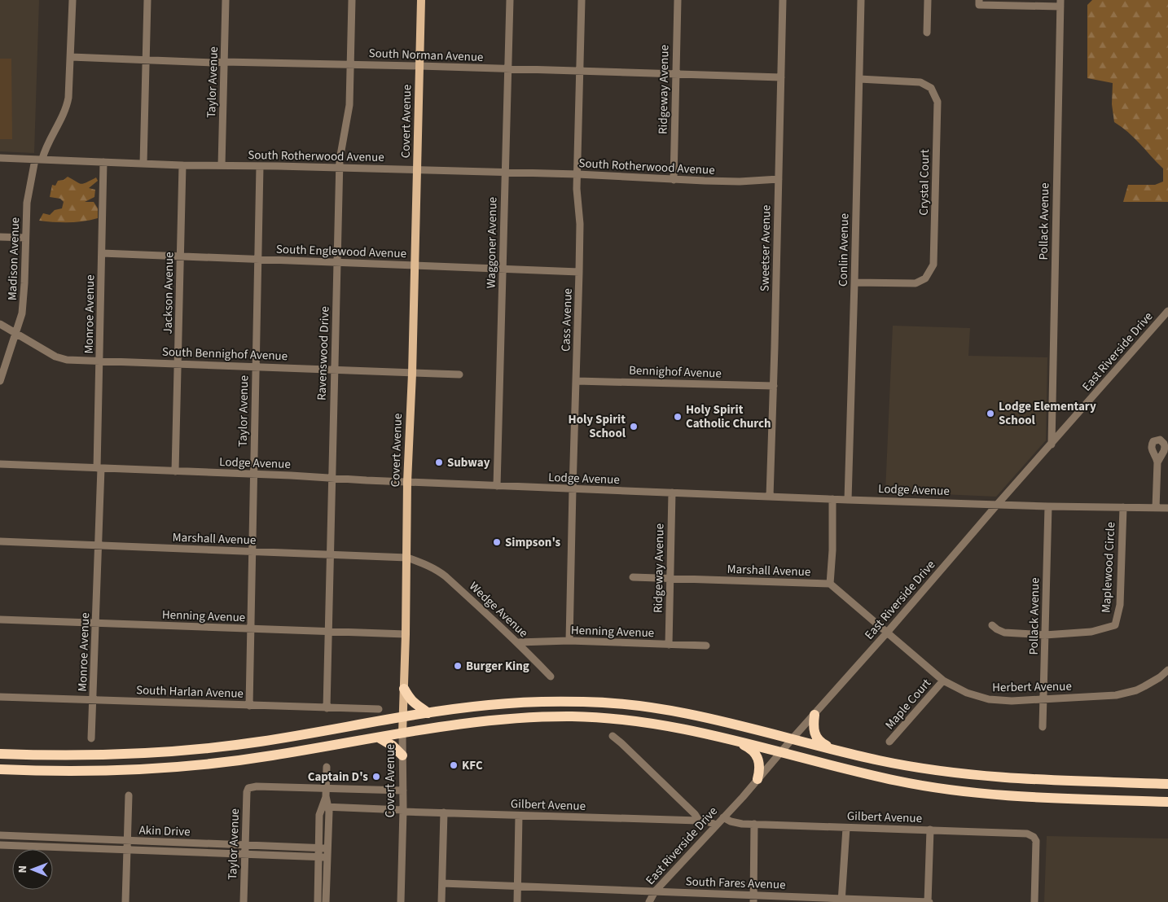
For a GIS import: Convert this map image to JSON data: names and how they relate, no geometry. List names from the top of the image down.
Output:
{
  "streets": {
    "main road": ["Covert Avenue"],
    "street": [
      "South Norman Avenue",
      "Taylor Avenue",
      "Ridgeway Avenue",
      "South Rotherwood Avenue",
      "Crystal Court",
      "Pollack Avenue",
      "Waggoner Avenue",
      "Sweetser Avenue",
      "Conlin Avenue",
      "South Englewood Avenue",
      "Madison Avenue",
      "Jackson Avenue",
      "Monroe Avenue",
      "Cass Avenue",
      "East Riverside Drive",
      "Ravenswood Drive",
      "South Bennighof Avenue",
      "Bennighof Avenue",
      "Lodge Avenue",
      "Marshall Avenue",
      "Maplewood Circle",
      "Wedge Avenue",
      "Henning Avenue",
      "Herbert Avenue",
      "South Harlan Avenue",
      "Maple Court",
      "Gilbert Avenue",
      "Akin Drive",
      "South Fares Avenue"
    ]
  },
  "crossings": [
    ["South Norman Avenue", "Taylor Avenue"],
    ["South Norman Avenue", "Ridgeway Avenue"],
    ["South Norman Avenue", "Covert Avenue"],
    ["South Norman Avenue", "Waggoner Avenue"],
    ["South Norman Avenue", "Sweetser Avenue"],
    ["South Norman Avenue", "Madison Avenue"],
    ["South Norman Avenue", "Cass Avenue"],
    ["South Norman Avenue", "Ravenswood Drive"],
    ["Taylor Avenue", "South Rotherwood Avenue"],
    ["Taylor Avenue", "South Englewood Avenue"],
    ["Taylor Avenue", "South Bennighof Avenue"],
    ["Taylor Avenue", "Lodge Avenue"],
    ["Taylor Avenue", "Marshall Avenue"],
    ["Taylor Avenue", "Henning Avenue"],
    ["Taylor Avenue", "South Harlan Avenue"],
    ["Taylor Avenue", "Akin Drive"],
    ["Ridgeway Avenue", "South Rotherwood Avenue"],
    ["Ridgeway Avenue", "Lodge Avenue"],
    ["Ridgeway Avenue", "Marshall Avenue"],
    ["Ridgeway Avenue", "Henning Avenue"],
    ["Covert Avenue", "South Rotherwood Avenue"],
    ["Covert Avenue", "South Englewood Avenue"],
    ["Covert Avenue", "South Bennighof Avenue"],
    ["Covert Avenue", "Lodge Avenue"],
    ["Covert Avenue", "Marshall Avenue"],
    ["Covert Avenue", "Henning Avenue"],
    ["Covert Avenue", "Gilbert Avenue"],
    ["South Rotherwood Avenue", "Waggoner Avenue"],
    ["South Rotherwood Avenue", "Sweetser Avenue"],
    ["South Rotherwood Avenue", "Madison Avenue"],
    ["South Rotherwood Avenue", "Jackson Avenue"],
    ["South Rotherwood Avenue", "Monroe Avenue"],
    ["South Rotherwood Avenue", "Cass Avenue"],
    ["South Rotherwood Avenue", "Ravenswood Drive"],
    ["Crystal Court", "Conlin Avenue"],
    ["Pollack Avenue", "East Riverside Drive"],
    ["Pollack Avenue", "Lodge Avenue"],
    ["Pollack Avenue", "Maplewood Circle"],
    ["Pollack Avenue", "Herbert Avenue"],
    ["Waggoner Avenue", "South Englewood Avenue"],
    ["Waggoner Avenue", "Lodge Avenue"],
    ["Sweetser Avenue", "Bennighof Avenue"],
    ["Sweetser Avenue", "Lodge Avenue"],
    ["Conlin Avenue", "Lodge Avenue"],
    ["South Englewood Avenue", "Jackson Avenue"],
    ["South Englewood Avenue", "Monroe Avenue"],
    ["South Englewood Avenue", "Cass Avenue"],
    ["South Englewood Avenue", "Ravenswood Drive"],
    ["Madison Avenue", "South Bennighof Avenue"],
    ["Jackson Avenue", "South Bennighof Avenue"],
    ["Jackson Avenue", "Lodge Avenue"],
    ["Monroe Avenue", "South Bennighof Avenue"],
    ["Monroe Avenue", "Lodge Avenue"],
    ["Monroe Avenue", "Marshall Avenue"],
    ["Monroe Avenue", "Henning Avenue"],
    ["Monroe Avenue", "South Harlan Avenue"],
    ["Cass Avenue", "Bennighof Avenue"],
    ["Cass Avenue", "Lodge Avenue"],
    ["Cass Avenue", "Henning Avenue"],
    ["East Riverside Drive", "Lodge Avenue"],
    ["East Riverside Drive", "Herbert Avenue"],
    ["East Riverside Drive", "Gilbert Avenue"],
    ["East Riverside Drive", "South Fares Avenue"],
    ["Ravenswood Drive", "South Bennighof Avenue"],
    ["Ravenswood Drive", "Lodge Avenue"],
    ["Ravenswood Drive", "Marshall Avenue"],
    ["Ravenswood Drive", "Henning Avenue"],
    ["Ravenswood Drive", "South Harlan Avenue"],
    ["Lodge Avenue", "Maplewood Circle"],
    ["Marshall Avenue", "Wedge Avenue"],
    ["Wedge Avenue", "Henning Avenue"],
    ["Herbert Avenue", "Maple Court"]
  ],
  "places": [
    "Lodge Elementary School",
    "Holy Spirit Catholic Church",
    "Holy Spirit School",
    "Subway",
    "Simpson's",
    "Burger King",
    "KFC",
    "Captain D's"
  ],
  "north": "left"
}
